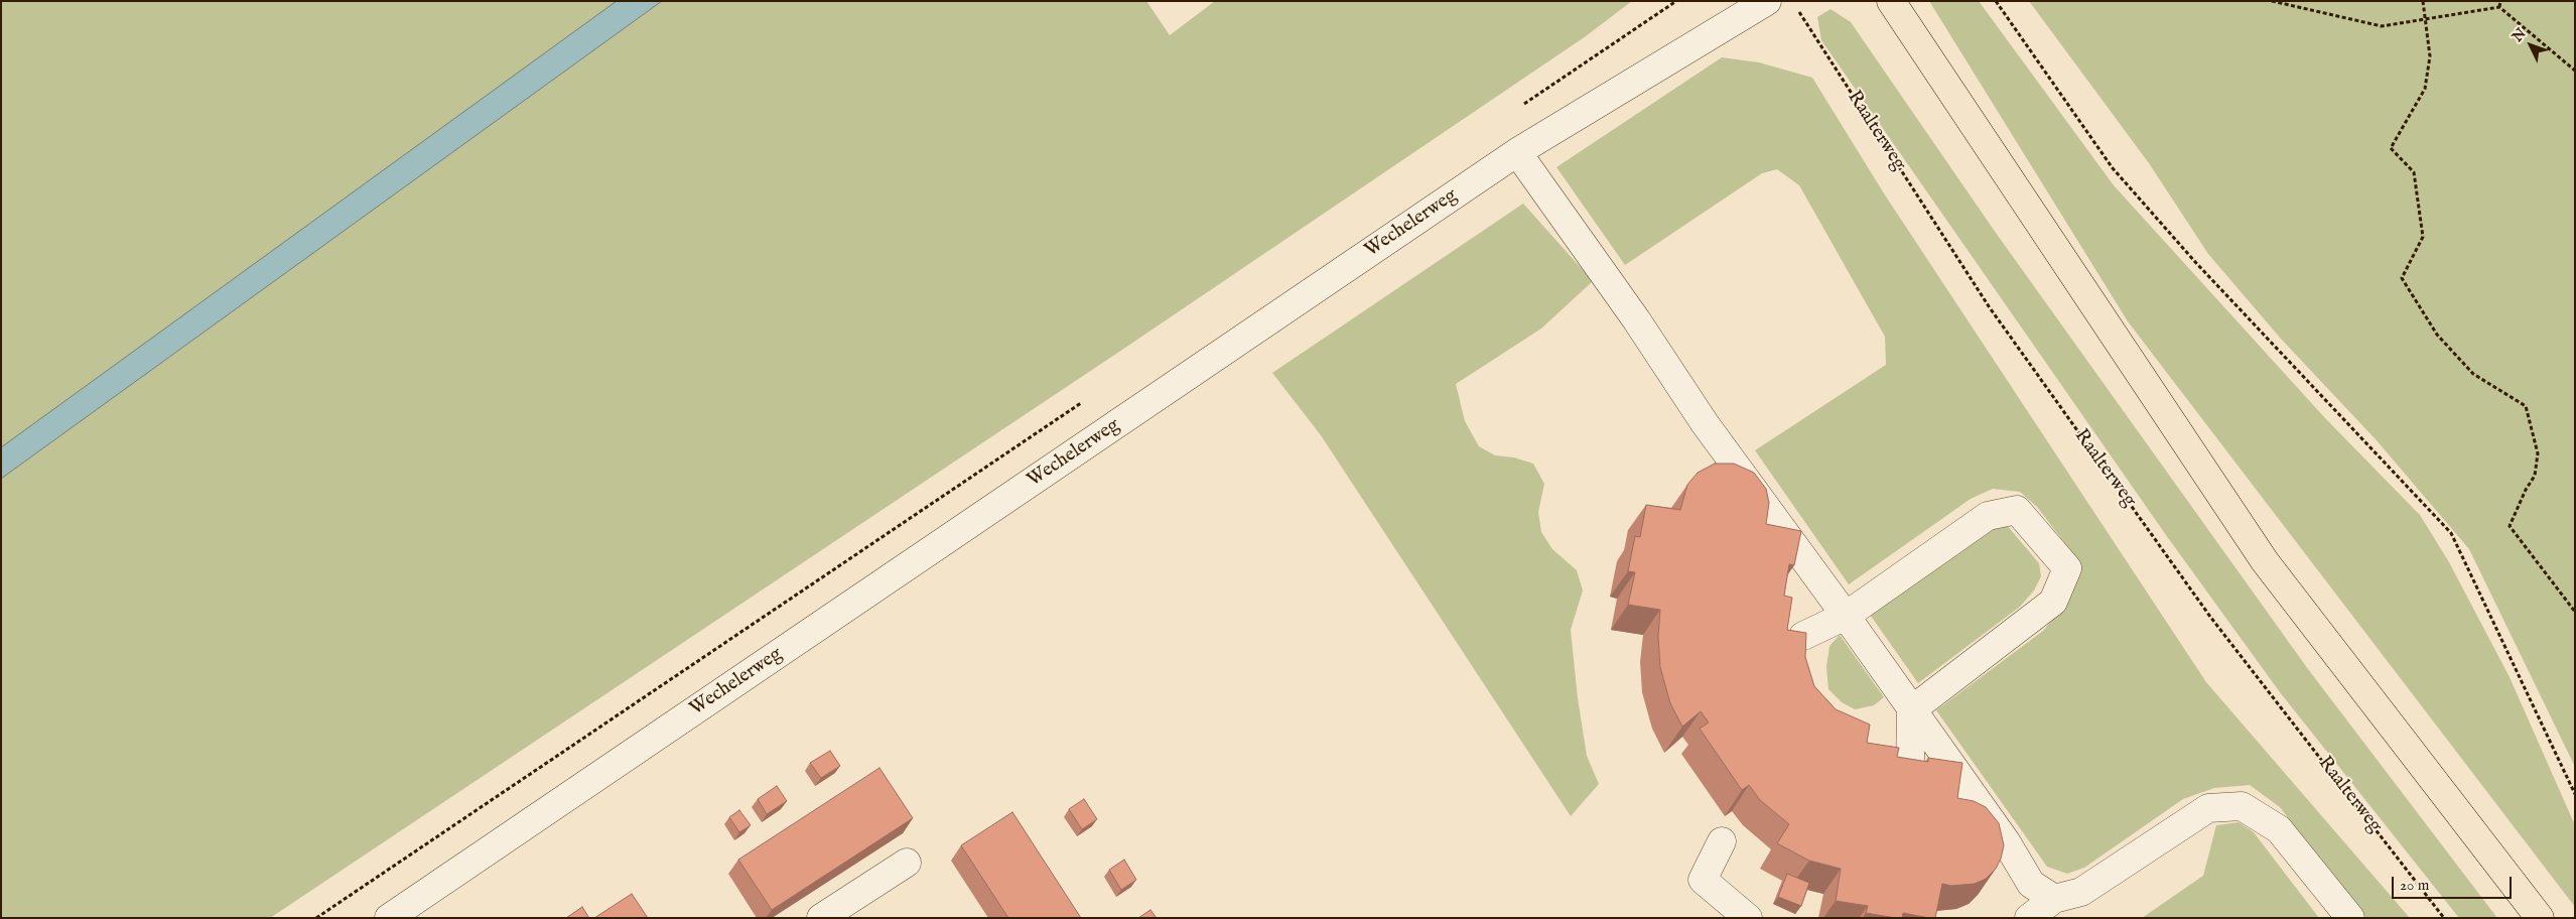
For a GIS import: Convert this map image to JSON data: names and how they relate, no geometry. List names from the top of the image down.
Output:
{
  "streets": {
    "street": ["Wechelerweg"],
    "path": ["Raalterweg"]
  },
  "scale_bar": "20 m",
  "north": "top left"
}
